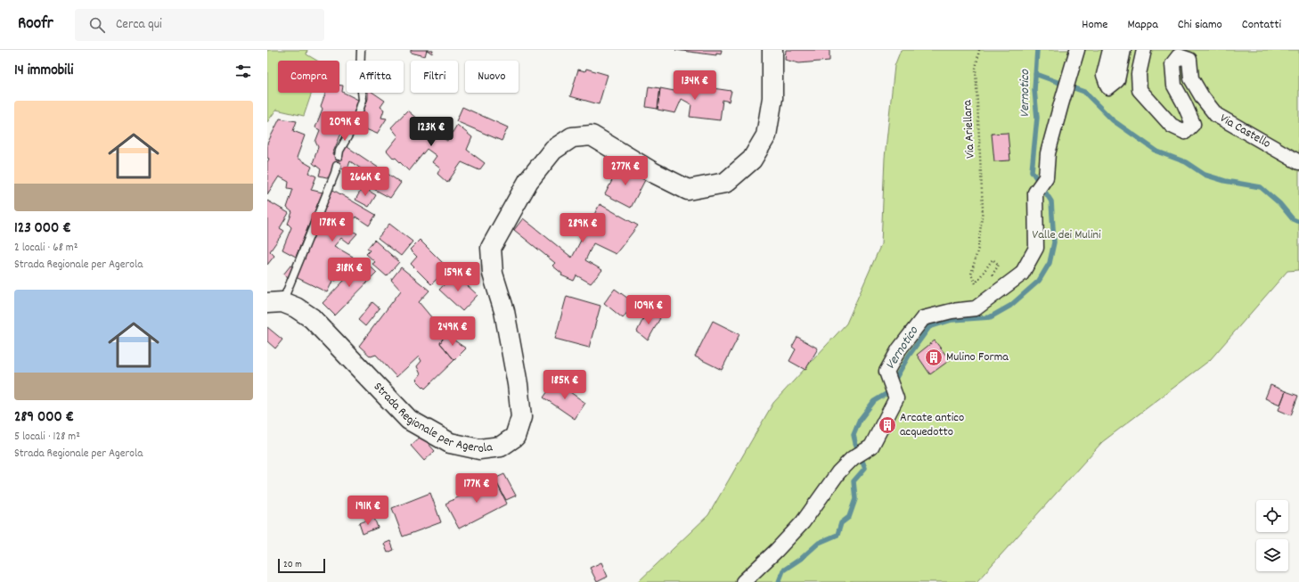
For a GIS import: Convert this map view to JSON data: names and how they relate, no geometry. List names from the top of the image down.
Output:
{
  "streets": {
    "main road": ["Strada Regionale per Agerola"],
    "street": ["Via Castello"],
    "path": ["Via Ariellara"]
  },
  "water": ["Vernotico"],
  "parks": ["Valle dei Mulini"],
  "places": {
    "building": ["Mulino Forma", "Arcate antico acquedotto"]
  },
  "scale_bar": "20 m",
  "page": {
    "header": "Roofr",
    "search": "Cerca qui",
    "nav": [
      "Home",
      "Mappa",
      "Chi siamo",
      "Contatti"
    ],
    "heading": "14 immobili",
    "chip": [
      "Compra",
      "Affitta",
      "Filtri",
      "Nuovo"
    ],
    "price": [
      "134K €",
      "209K €",
      "123K €",
      "277K €",
      "266K €",
      "178K €",
      "289K €",
      "318K €",
      "159K €",
      "109K €",
      "249K €",
      "185K €",
      "177K €",
      "191K €"
    ],
    "list": [
      {
        "name": "123 000 €",
        "note": "2 locali · 68 m² · Strada Regionale per Agerola"
      },
      {
        "name": "289 000 €",
        "note": "5 locali · 128 m² · Strada Regionale per Agerola"
      }
    ],
    "scale": "20 m"
  }
}
